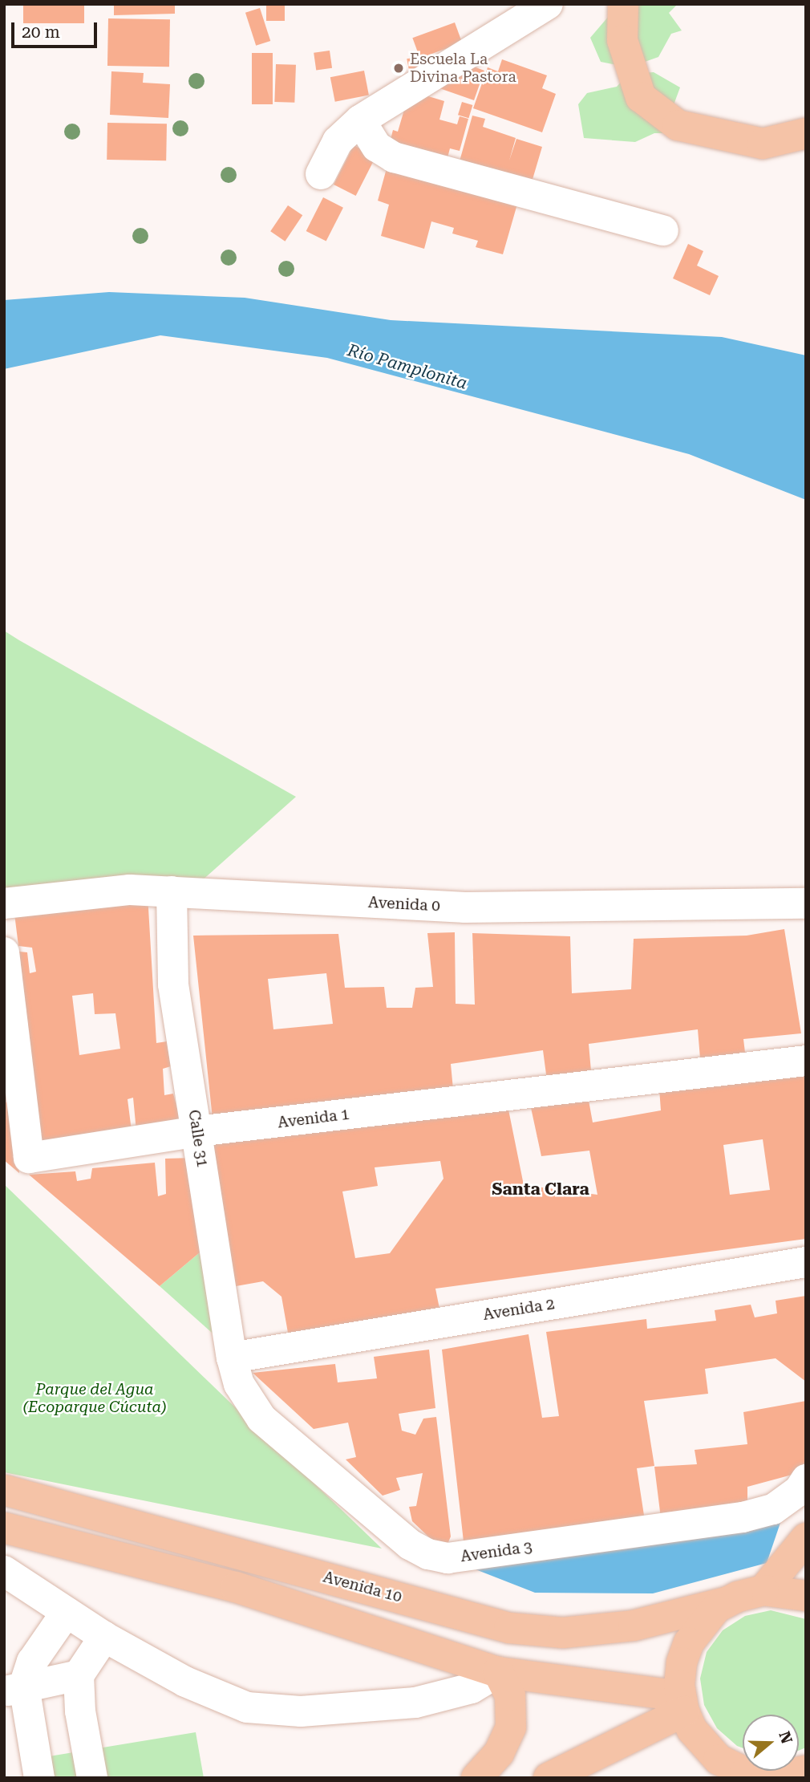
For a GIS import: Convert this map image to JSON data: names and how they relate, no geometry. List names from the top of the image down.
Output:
{
  "streets": {
    "main road": ["Avenida 10"],
    "street": [
      "Avenida 0",
      "Avenida 1",
      "Calle 31",
      "Avenida 2",
      "Avenida 3"
    ]
  },
  "crossings": [
    ["Avenida 0", "Calle 31"],
    ["Avenida 1", "Calle 31"],
    ["Calle 31", "Avenida 2"],
    ["Calle 31", "Avenida 3"],
    ["Avenida 2", "Avenida 3"]
  ],
  "districts": ["Santa Clara"],
  "water": ["Río Pamplonita"],
  "parks": ["Parque del Agua (Ecoparque Cúcuta)"],
  "places": ["Escuela La Divina Pastora"],
  "scale_bar": "20 m",
  "north": "right"
}
